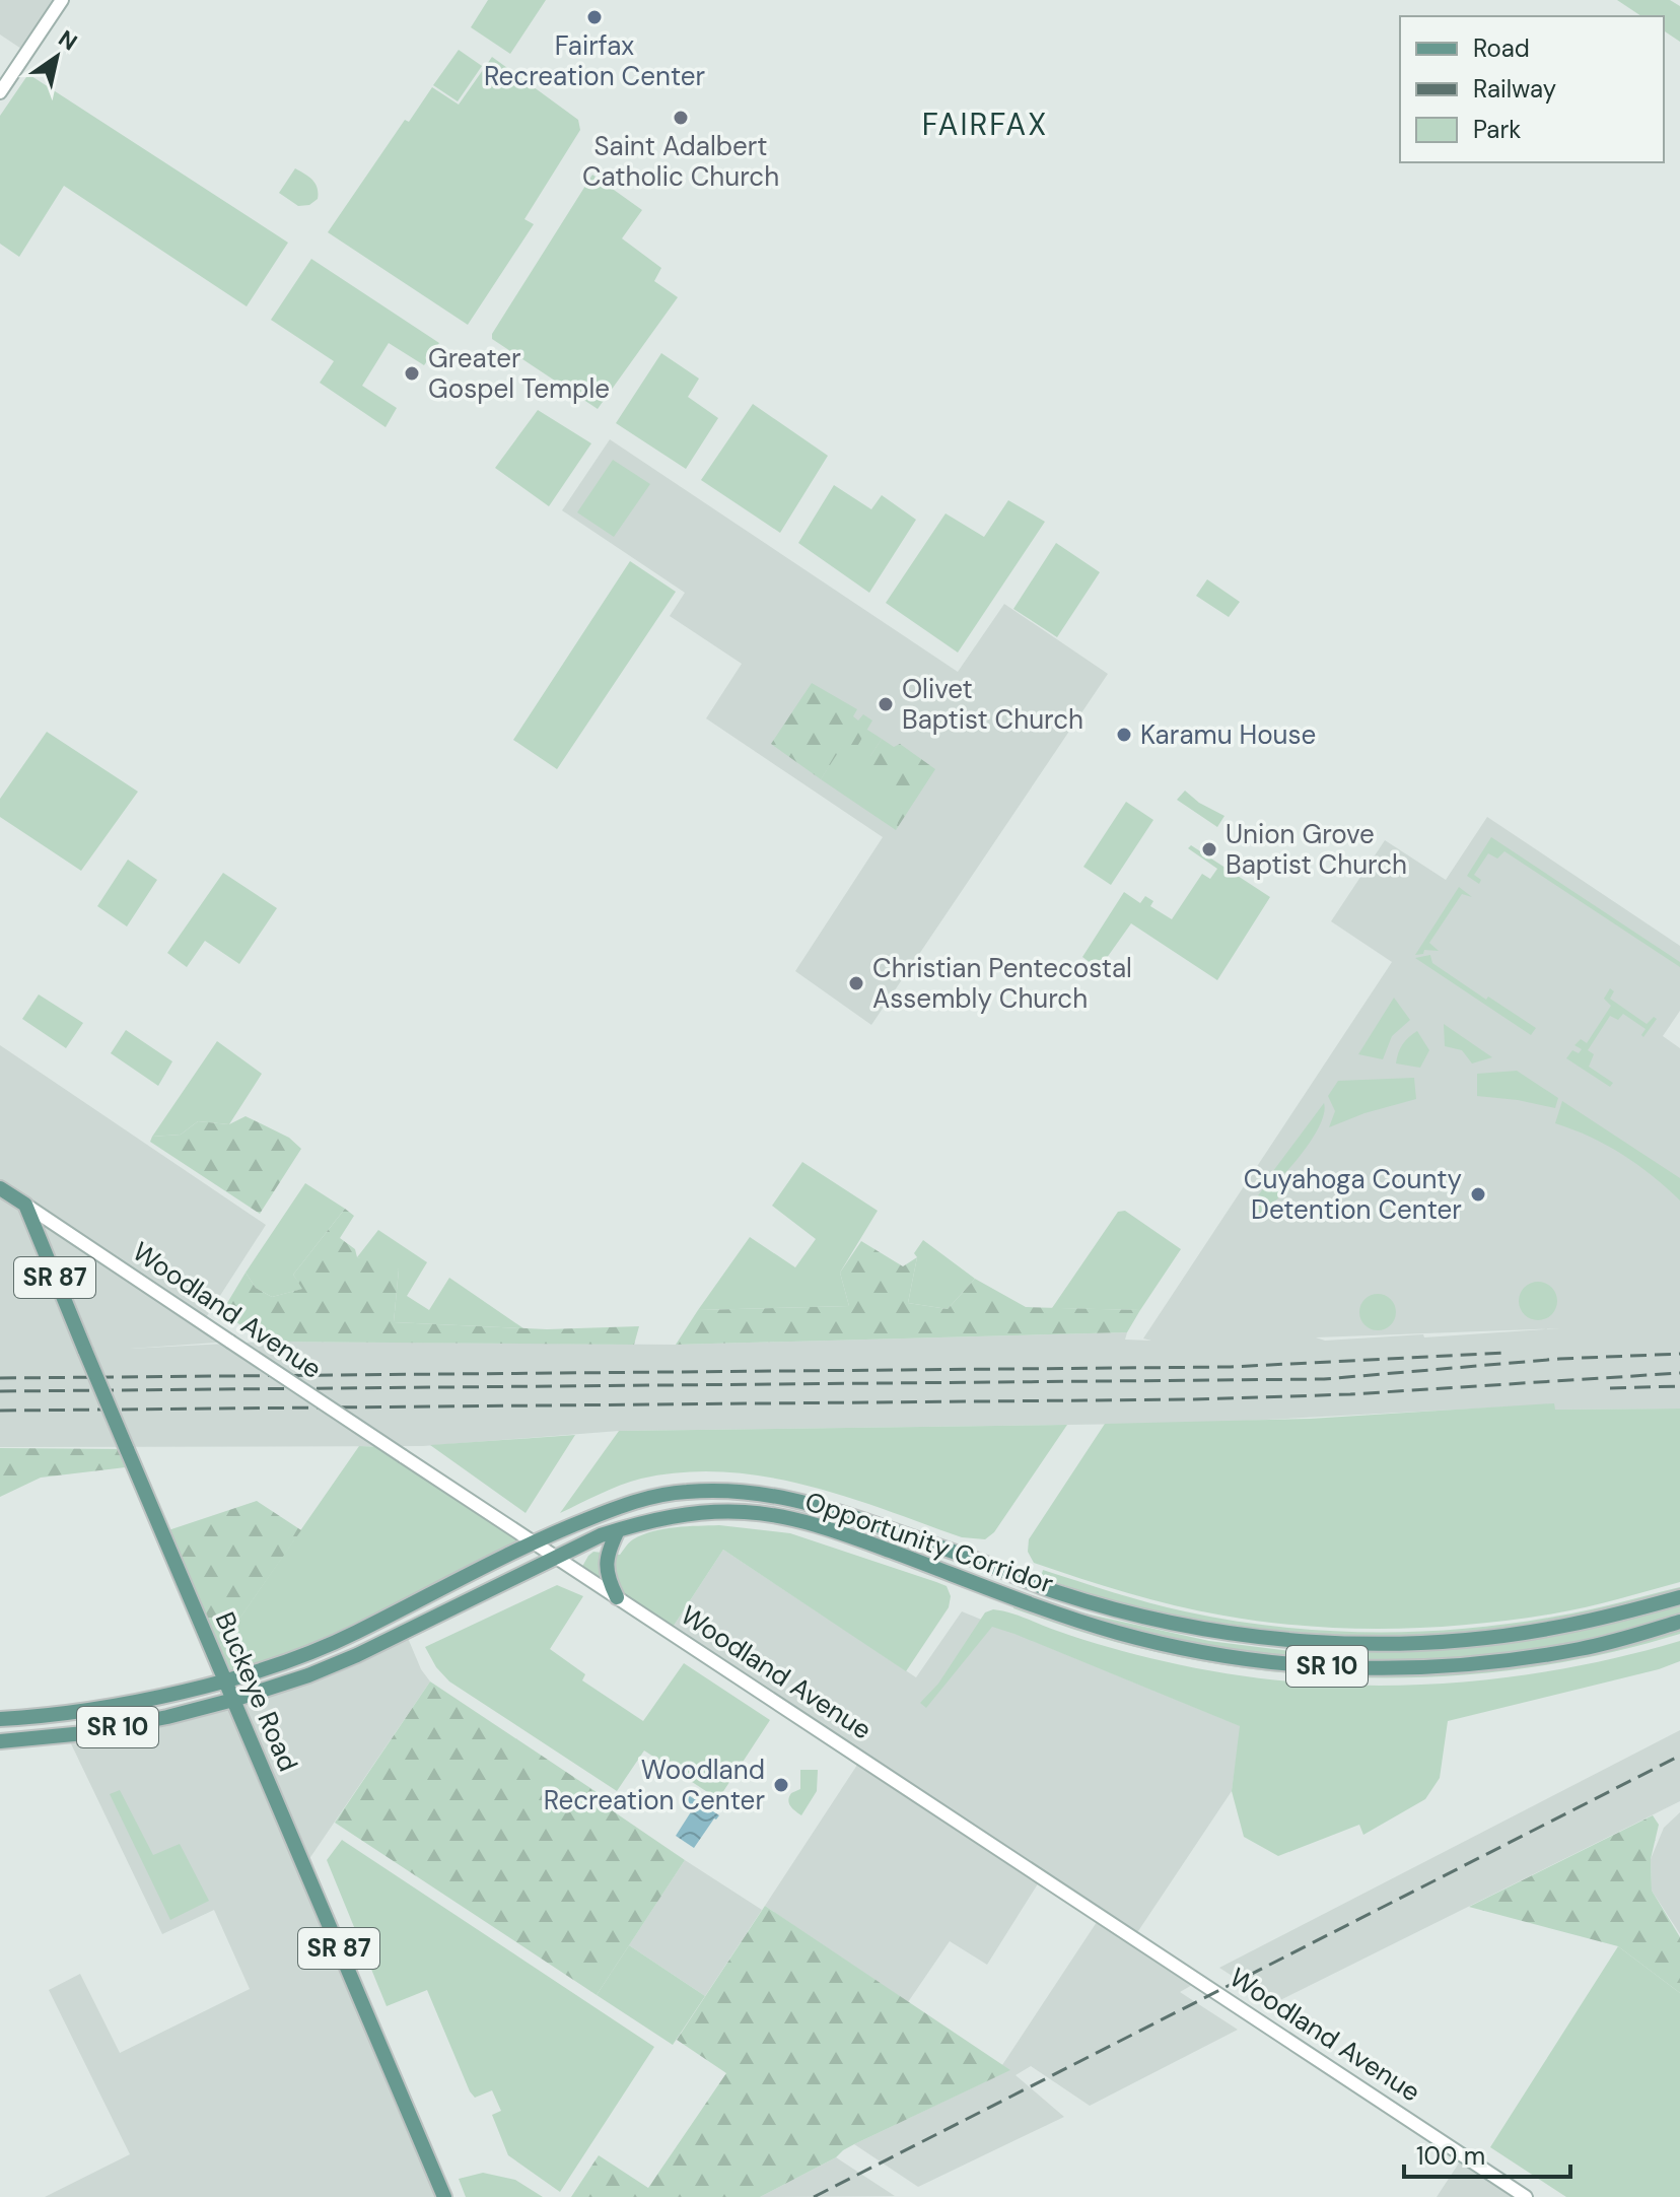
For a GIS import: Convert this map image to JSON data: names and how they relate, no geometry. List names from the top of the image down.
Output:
{
  "streets": {
    "main road": [
      "SR 87",
      "Woodland Avenue",
      "Opportunity Corridor",
      "SR 10",
      "Buckeye Road"
    ]
  },
  "crossings": [
    ["Woodland Avenue", "Opportunity Corridor"],
    ["Woodland Avenue", "Buckeye Road"],
    ["Opportunity Corridor", "Buckeye Road"]
  ],
  "districts": ["FAIRFAX"],
  "places": [
    "Fairfax Recreation Center",
    "Saint Adalbert Catholic Church",
    "Greater Gospel Temple",
    "Olivet Baptist Church",
    "Karamu House",
    "Union Grove Baptist Church",
    "Christian Pentecostal Assembly Church",
    "Cuyahoga County Detention Center",
    "Woodland Recreation Center"
  ],
  "legend": ["Road", "Railway", "Park"],
  "scale_bar": "100 m",
  "north": "top right"
}
